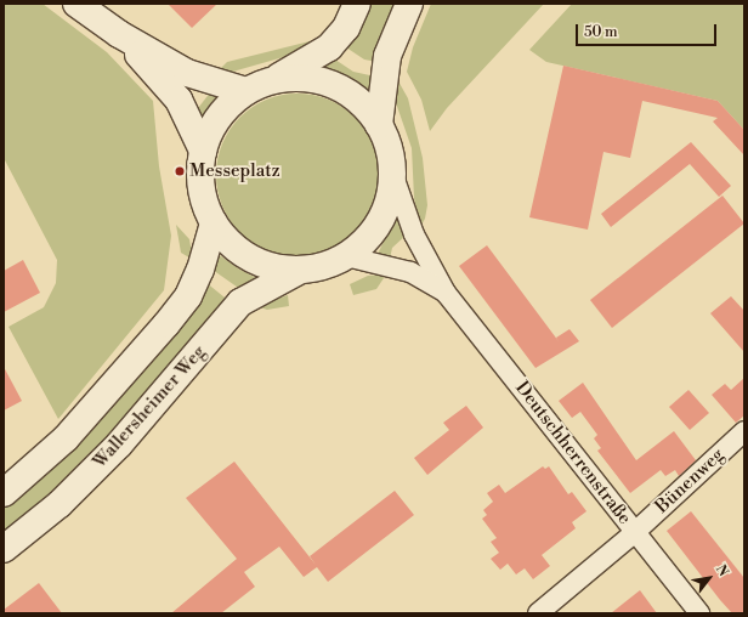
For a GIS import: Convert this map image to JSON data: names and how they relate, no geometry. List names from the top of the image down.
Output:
{
  "streets": {
    "main road": ["Wallersheimer Weg"],
    "street": ["Deutschherrenstraße", "Bünenweg"]
  },
  "crossings": [
    ["Wallersheimer Weg", "Deutschherrenstraße"],
    ["Deutschherrenstraße", "Bünenweg"]
  ],
  "places": ["Messeplatz"],
  "scale_bar": "50 m",
  "north": "top right"
}
